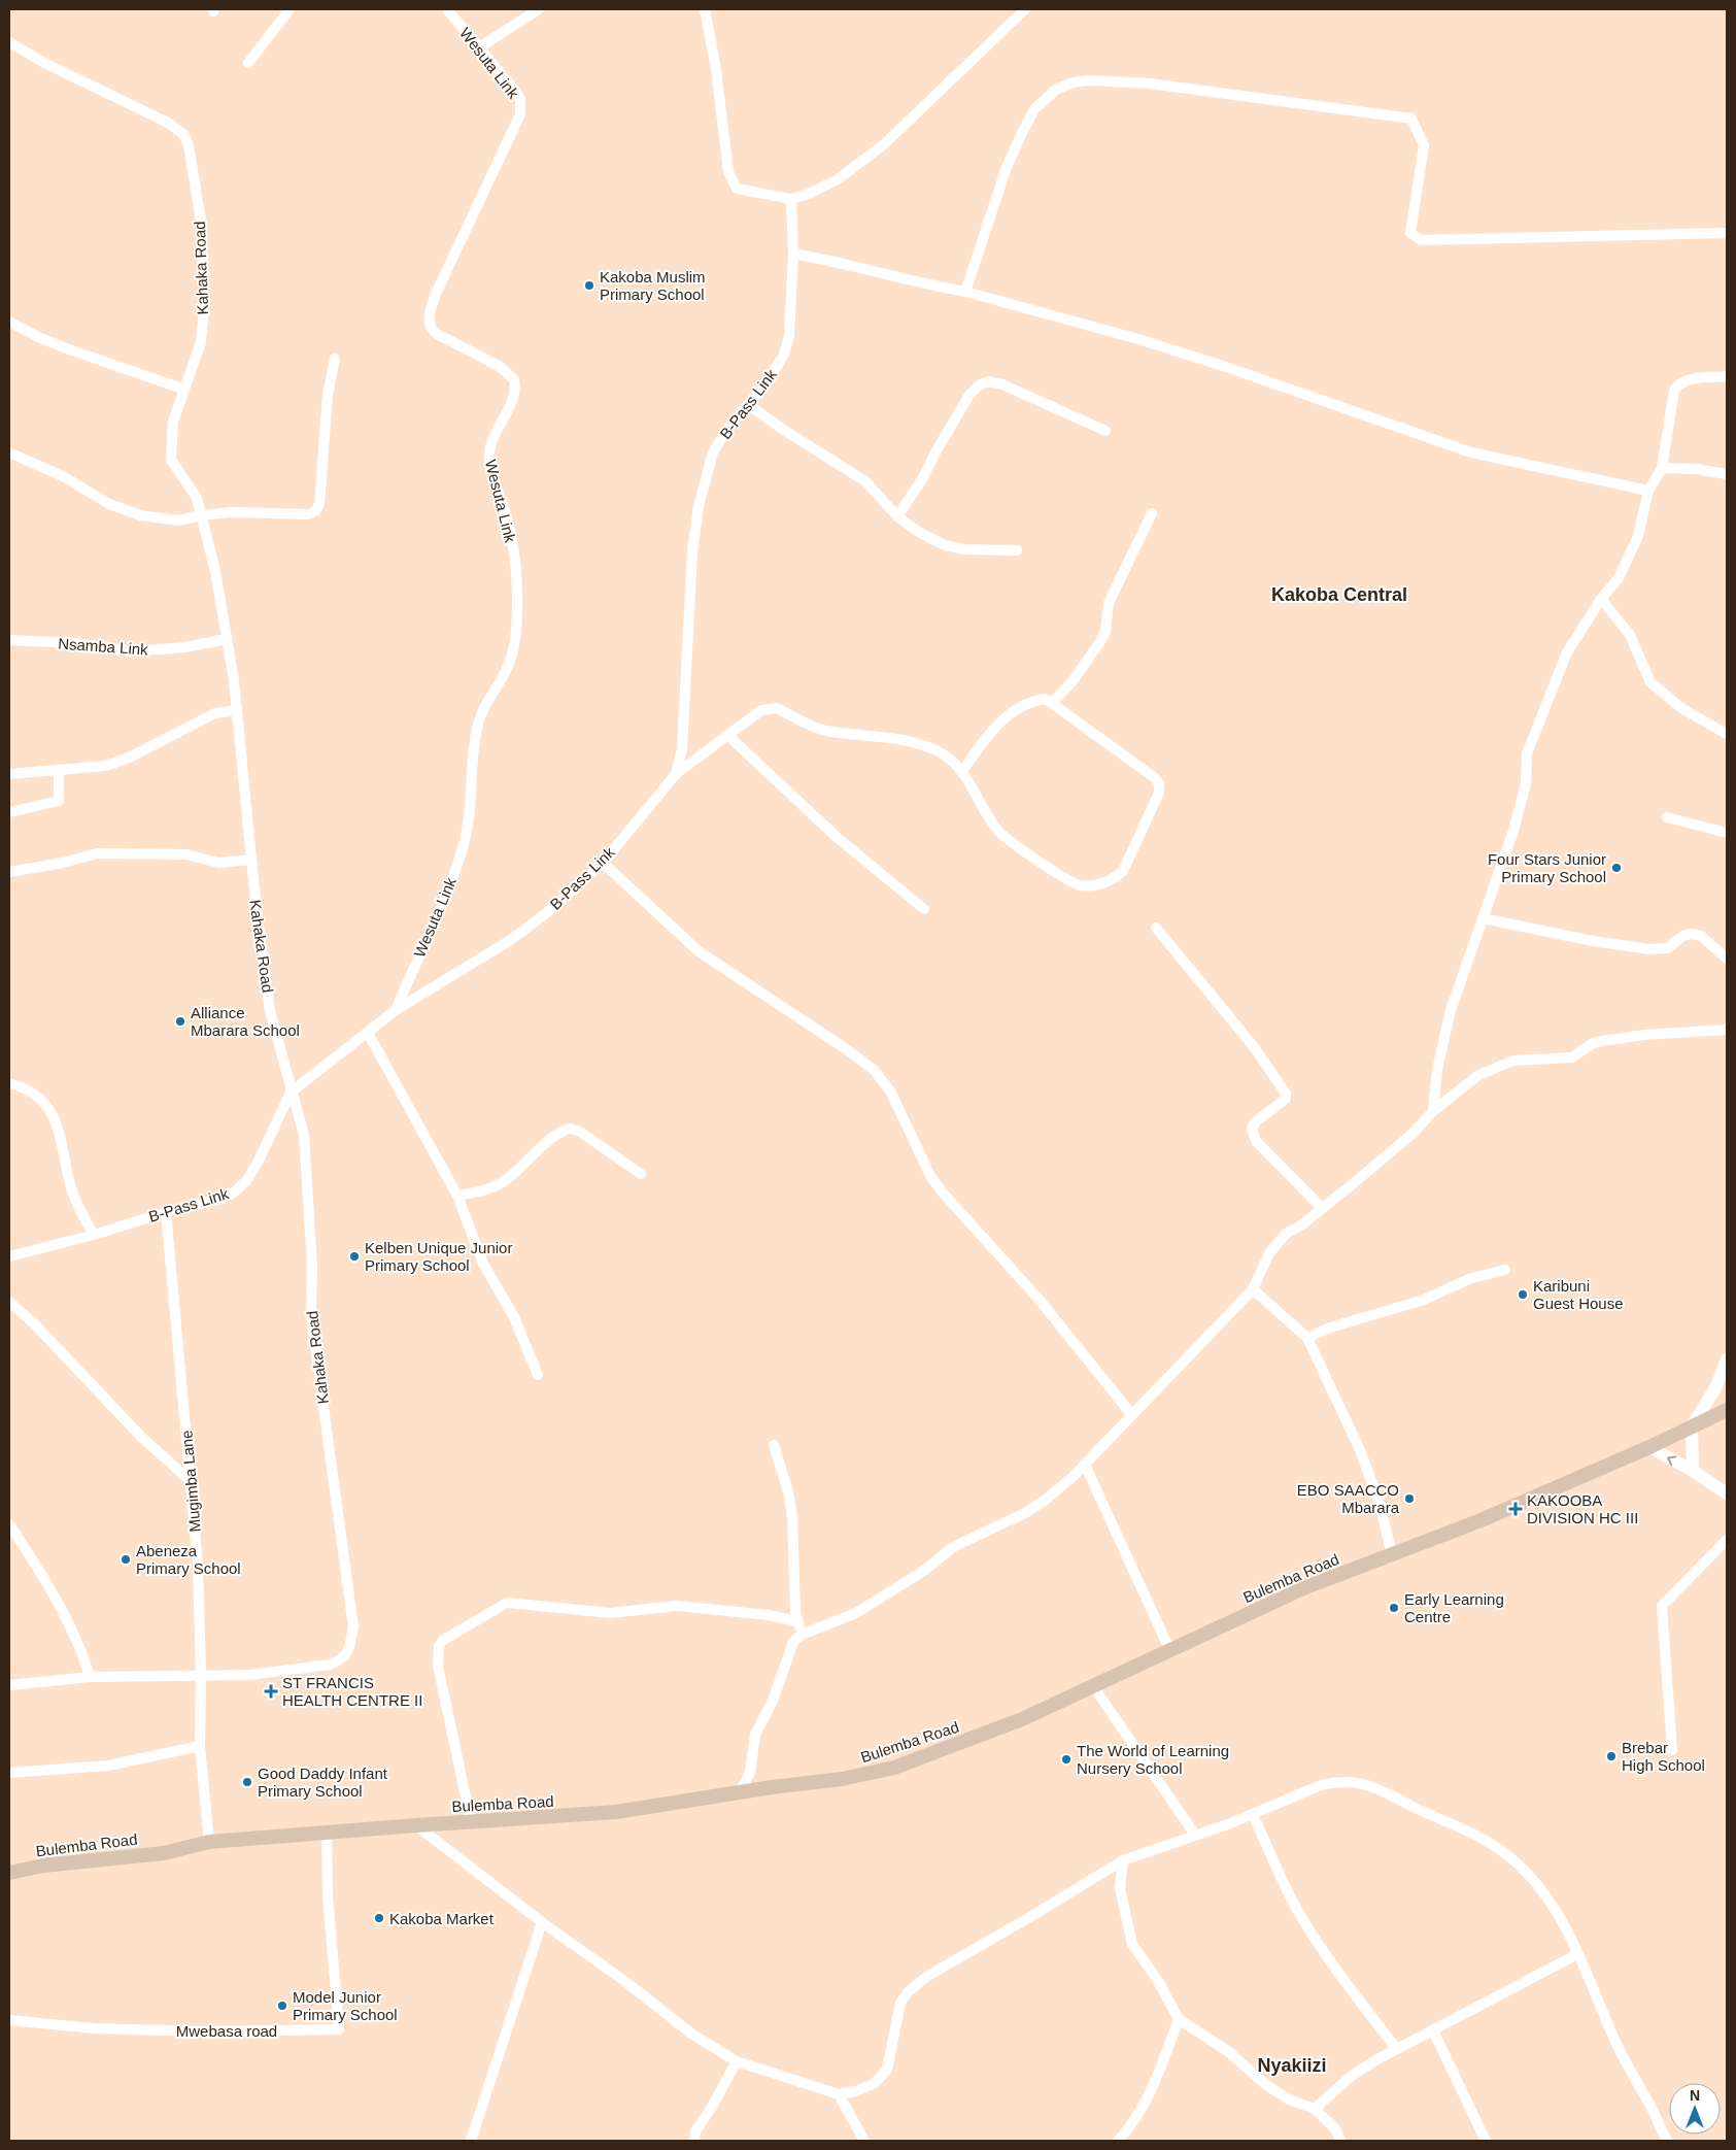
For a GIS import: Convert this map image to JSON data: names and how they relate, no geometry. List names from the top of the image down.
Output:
{
  "streets": {
    "main road": ["Bulemba Road"],
    "street": [
      "Wesuta Link",
      "Kahaka Road",
      "B-Pass Link",
      "Nsamba Link",
      "Mugimba Lane",
      "Mwebasa road"
    ]
  },
  "crossings": [
    ["Wesuta Link", "B-Pass Link"],
    ["Kahaka Road", "B-Pass Link"],
    ["Kahaka Road", "Nsamba Link"],
    ["Kahaka Road", "Mugimba Lane"],
    ["B-Pass Link", "Mugimba Lane"],
    ["Mugimba Lane", "Bulemba Road"],
    ["Bulemba Road", "Mwebasa road"]
  ],
  "districts": ["Kakoba Central", "Nyakiizi"],
  "places": {
    "other": [
      "Kakoba Muslim Primary School",
      "Four Stars Junior Primary School",
      "Alliance Mbarara School",
      "Kelben Unique Junior Primary School",
      "Karibuni Guest House",
      "EBO SAACCO Mbarara",
      "Abeneza Primary School",
      "Early Learning Centre",
      "Brebar High School",
      "The World of Learning Nursery School",
      "Good Daddy Infant Primary School",
      "Kakoba Market",
      "Model Junior Primary School"
    ],
    "health": ["KAKOOBA DIVISION HC III", "ST FRANCIS HEALTH CENTRE II"]
  },
  "north": "top"
}
